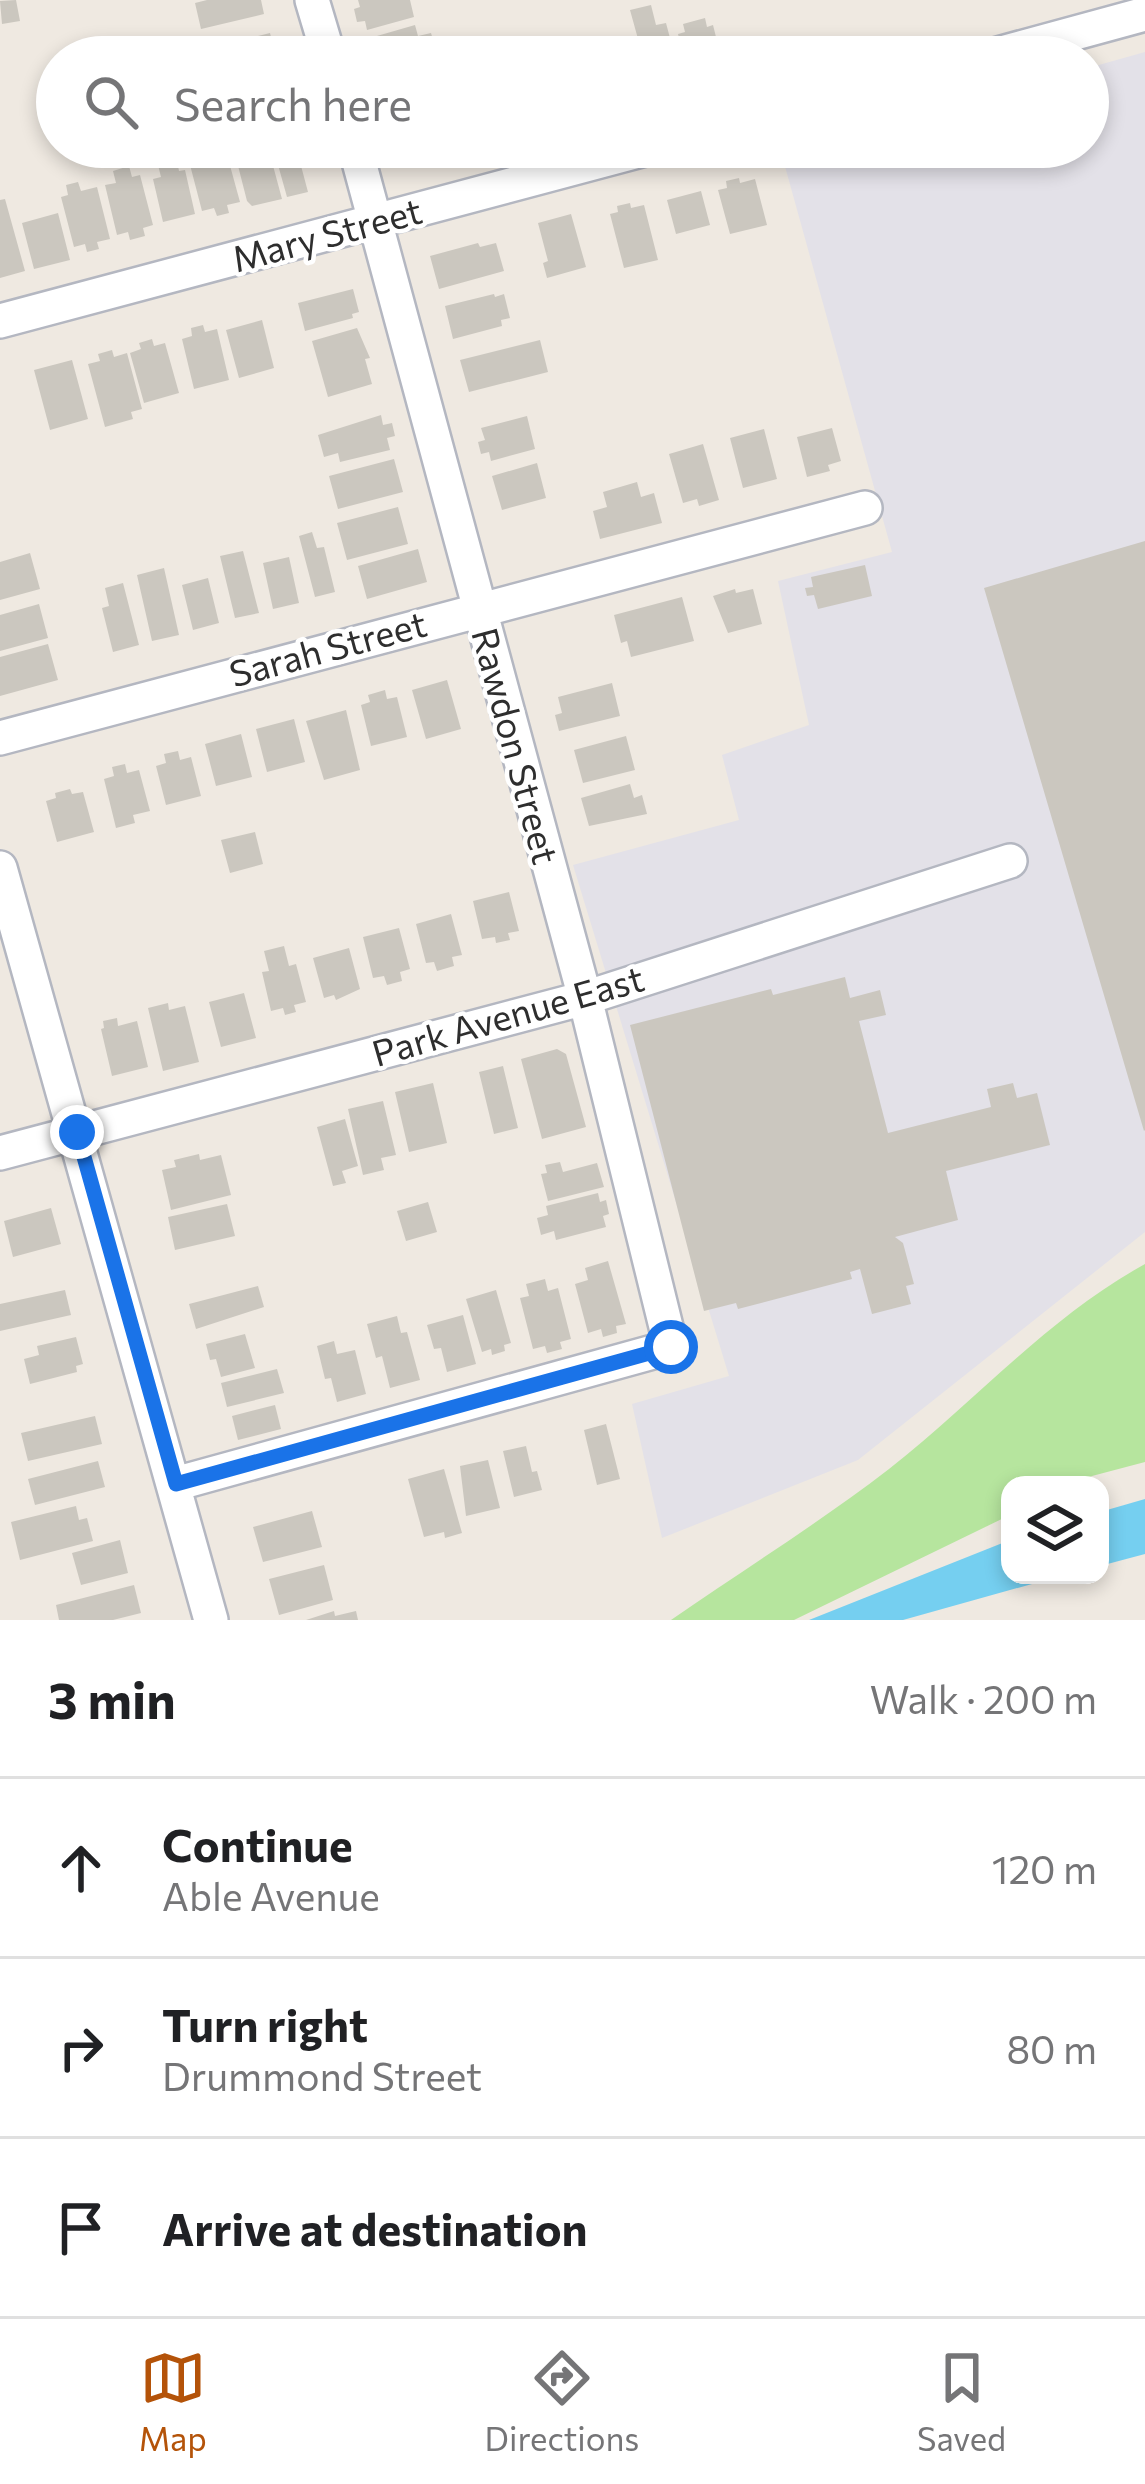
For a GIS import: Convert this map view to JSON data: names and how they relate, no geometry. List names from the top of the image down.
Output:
{
  "streets": {
    "street": [
      "Mary Street",
      "Sarah Street",
      "Rawdon Street",
      "Park Avenue East"
    ]
  },
  "crossings": [
    ["Mary Street", "Rawdon Street"],
    ["Sarah Street", "Rawdon Street"],
    ["Rawdon Street", "Park Avenue East"]
  ],
  "page": {
    "search": "Search here",
    "heading": ["3 min", "Walk · 200 m"],
    "list": [
      ["Continue", "Able Avenue", "120 m"],
      ["Turn right", "Drummond Street", "80 m"],
      "Arrive at destination"
    ],
    "nav": ["Map", "Directions", "Saved"]
  }
}
